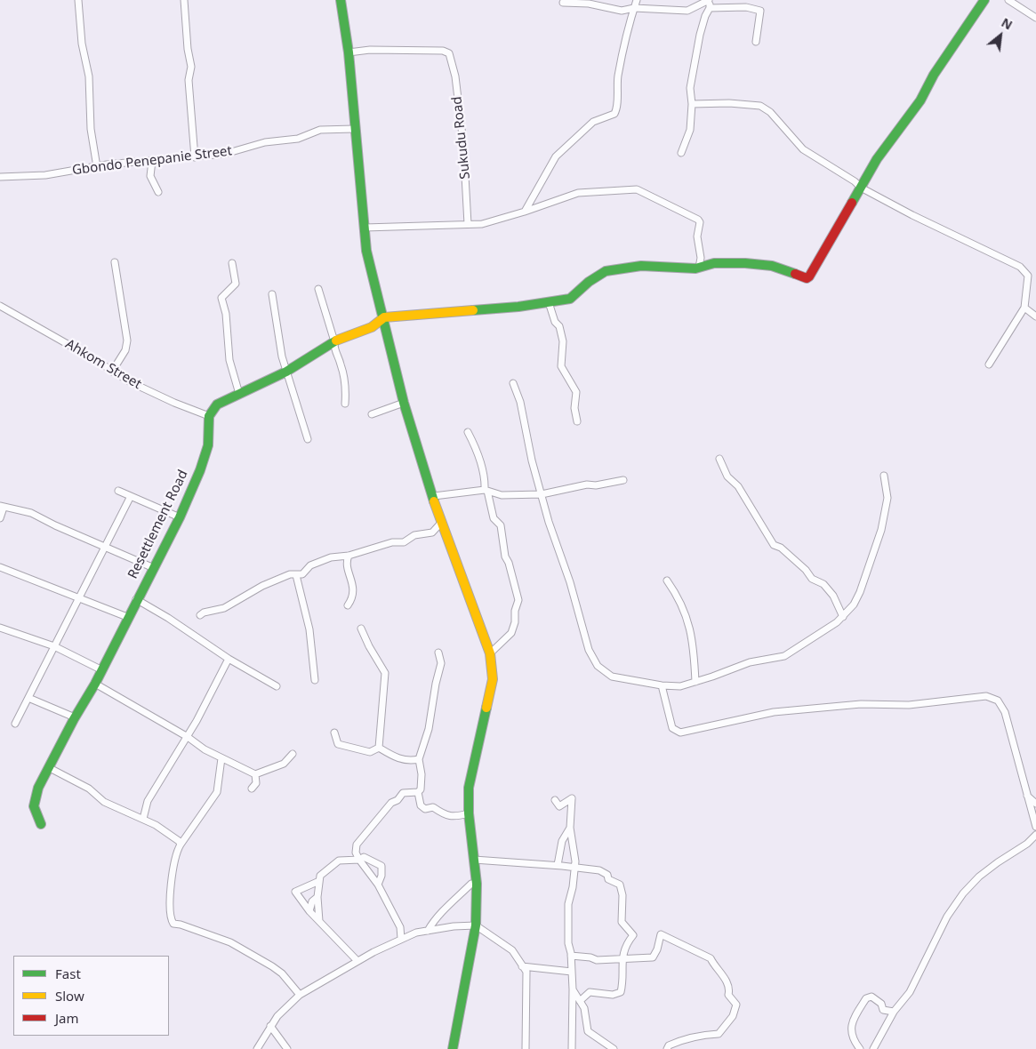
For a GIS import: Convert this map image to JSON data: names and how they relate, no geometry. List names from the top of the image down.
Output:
{
  "streets": {
    "street": [
      "Sukudu Road",
      "Gbondo Penepanie Street",
      "Ahkom Street",
      "Resettlement Road"
    ]
  },
  "crossings": [
    ["Ahkom Street", "Resettlement Road"]
  ],
  "legend": ["Fast", "Slow", "Jam"],
  "north": "top right"
}
